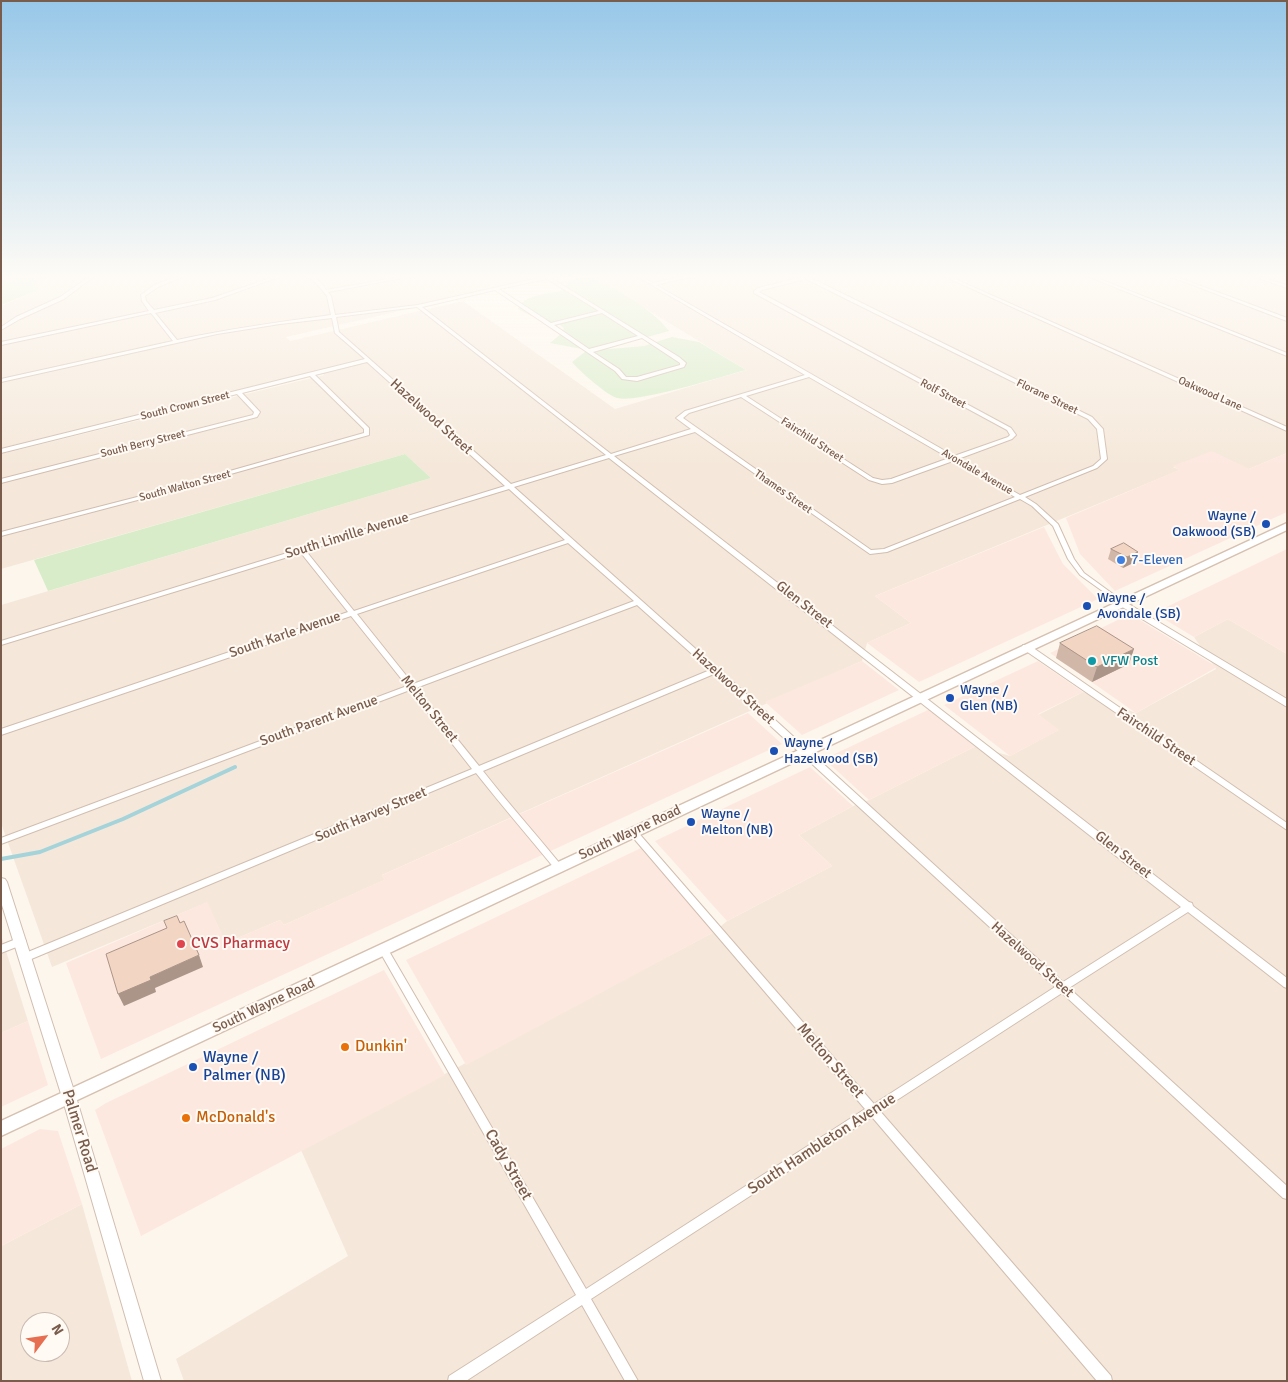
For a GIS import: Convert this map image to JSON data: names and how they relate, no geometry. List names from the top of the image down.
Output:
{
  "streets": {
    "main road": ["South Wayne Road"],
    "street": [
      "Rolf Street",
      "Oakwood Lane",
      "Florane Street",
      "South Crown Street",
      "Hazelwood Street",
      "Fairchild Street",
      "South Berry Street",
      "Avondale Avenue",
      "South Walton Street",
      "Thames Street",
      "South Linville Avenue",
      "Glen Street",
      "South Karle Avenue",
      "Melton Street",
      "South Parent Avenue",
      "South Harvey Street",
      "Palmer Road",
      "South Hambleton Avenue",
      "Cady Street"
    ]
  },
  "crossings": [
    ["Rolf Street", "Fairchild Street"],
    ["Rolf Street", "Avondale Avenue"],
    ["Florane Street", "Avondale Avenue"],
    ["Florane Street", "Thames Street"],
    ["South Crown Street", "Hazelwood Street"],
    ["South Crown Street", "South Berry Street"],
    ["South Crown Street", "South Walton Street"],
    ["Hazelwood Street", "South Linville Avenue"],
    ["Hazelwood Street", "South Karle Avenue"],
    ["Hazelwood Street", "South Parent Avenue"],
    ["Hazelwood Street", "South Harvey Street"],
    ["Hazelwood Street", "South Wayne Road"],
    ["Hazelwood Street", "South Hambleton Avenue"],
    ["Fairchild Street", "Avondale Avenue"],
    ["Fairchild Street", "Thames Street"],
    ["Fairchild Street", "South Wayne Road"],
    ["Avondale Avenue", "Thames Street"],
    ["Avondale Avenue", "South Wayne Road"],
    ["Thames Street", "South Linville Avenue"],
    ["South Linville Avenue", "Glen Street"],
    ["South Linville Avenue", "Melton Street"],
    ["Glen Street", "South Wayne Road"],
    ["Glen Street", "South Hambleton Avenue"],
    ["South Karle Avenue", "Melton Street"],
    ["Melton Street", "South Parent Avenue"],
    ["Melton Street", "South Harvey Street"],
    ["Melton Street", "South Wayne Road"],
    ["Melton Street", "South Hambleton Avenue"],
    ["South Harvey Street", "Palmer Road"],
    ["South Wayne Road", "Palmer Road"],
    ["South Wayne Road", "Cady Street"],
    ["South Hambleton Avenue", "Cady Street"]
  ],
  "places": [
    "Wayne / Oakwood (SB)",
    "7-Eleven",
    "Wayne / Avondale (SB)",
    "VFW Post",
    "Wayne / Glen (NB)",
    "Wayne / Hazelwood (SB)",
    "Wayne / Melton (NB)",
    "CVS Pharmacy",
    "Dunkin'",
    "Wayne / Palmer (NB)",
    "McDonald's"
  ],
  "north": "top right"
}
